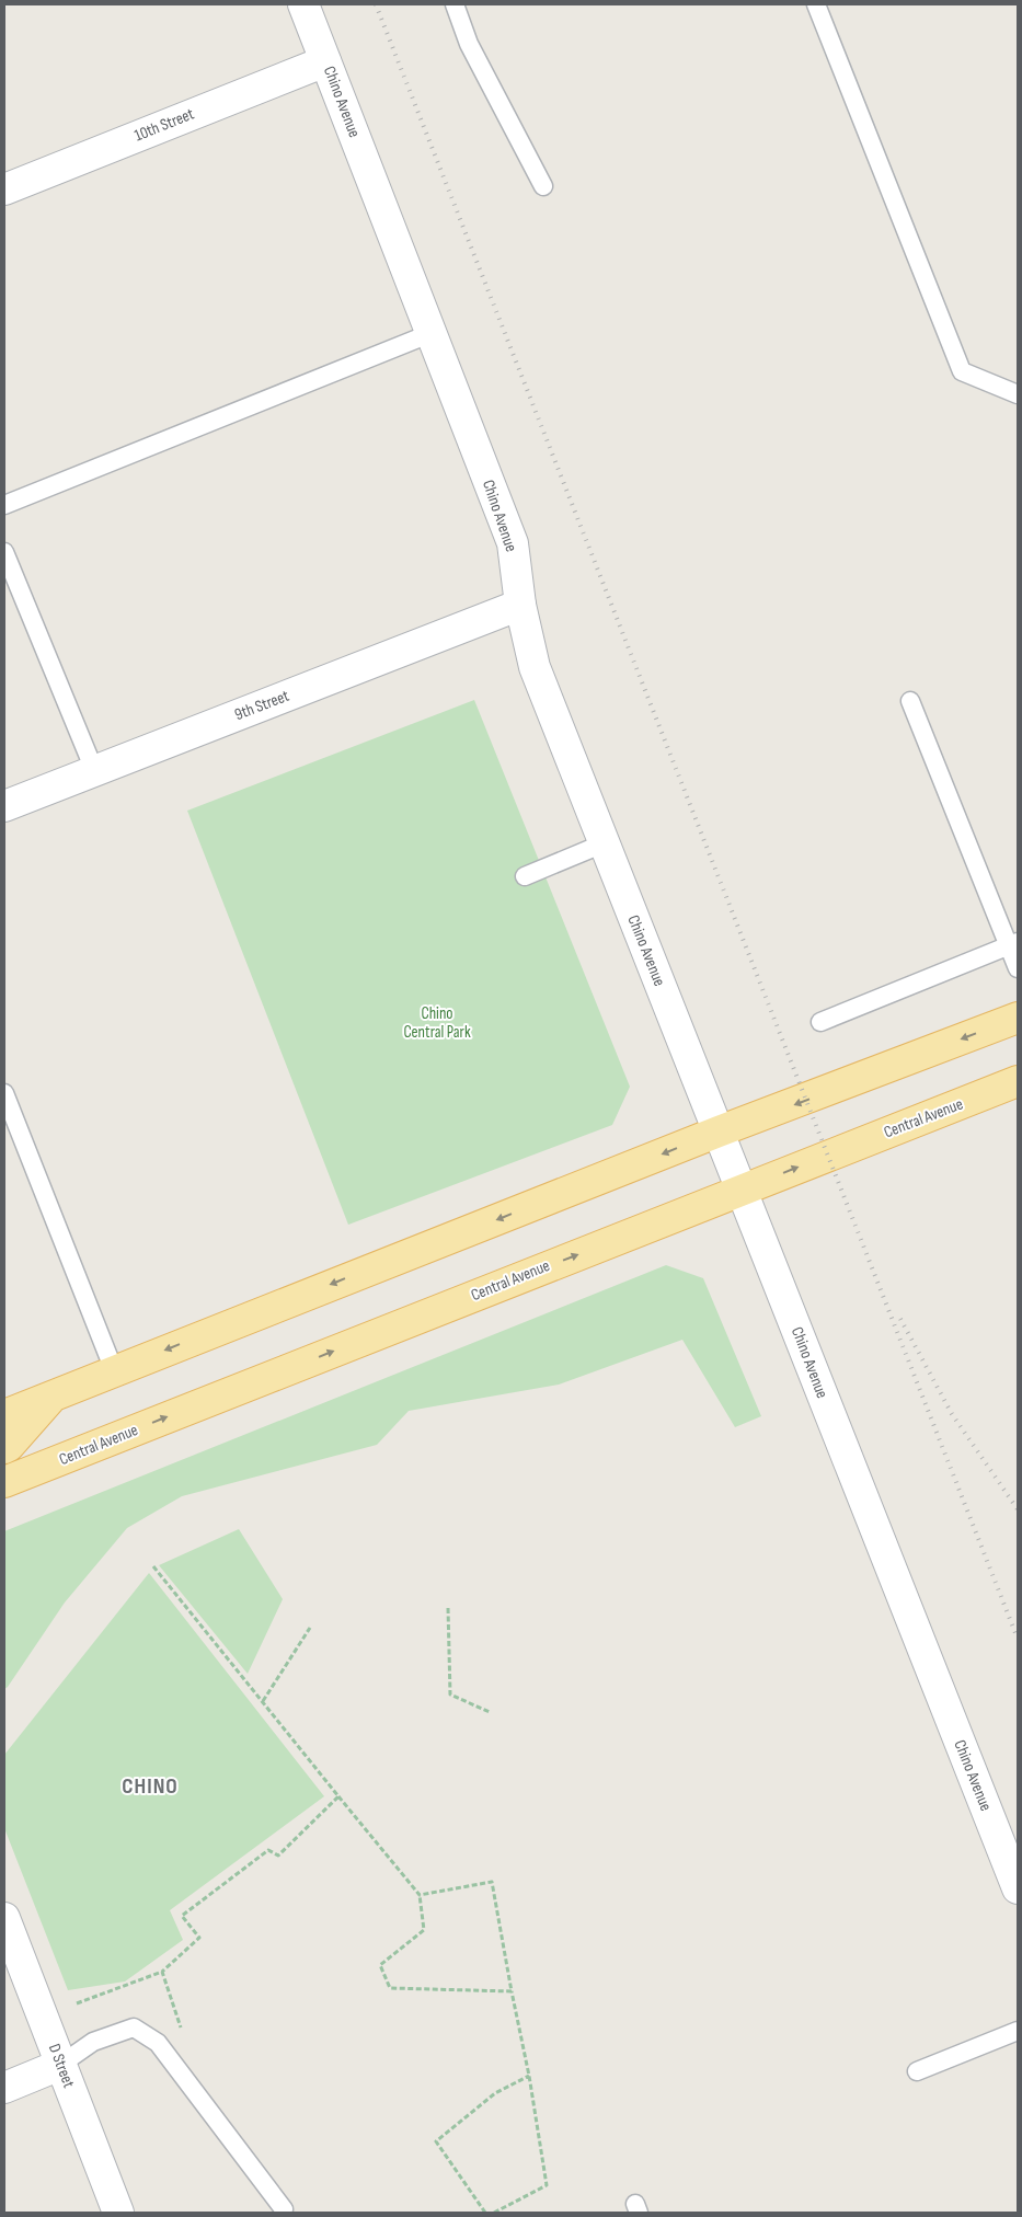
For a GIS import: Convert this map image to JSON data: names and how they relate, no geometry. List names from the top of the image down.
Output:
{
  "streets": {
    "main road": [
      "Chino Avenue",
      "10th Street",
      "9th Street",
      "Central Avenue",
      "D Street"
    ]
  },
  "crossings": [
    ["Chino Avenue", "10th Street"],
    ["Chino Avenue", "9th Street"],
    ["Chino Avenue", "Central Avenue"]
  ],
  "districts": ["CHINO"],
  "parks": ["Chino Central Park"]
}
